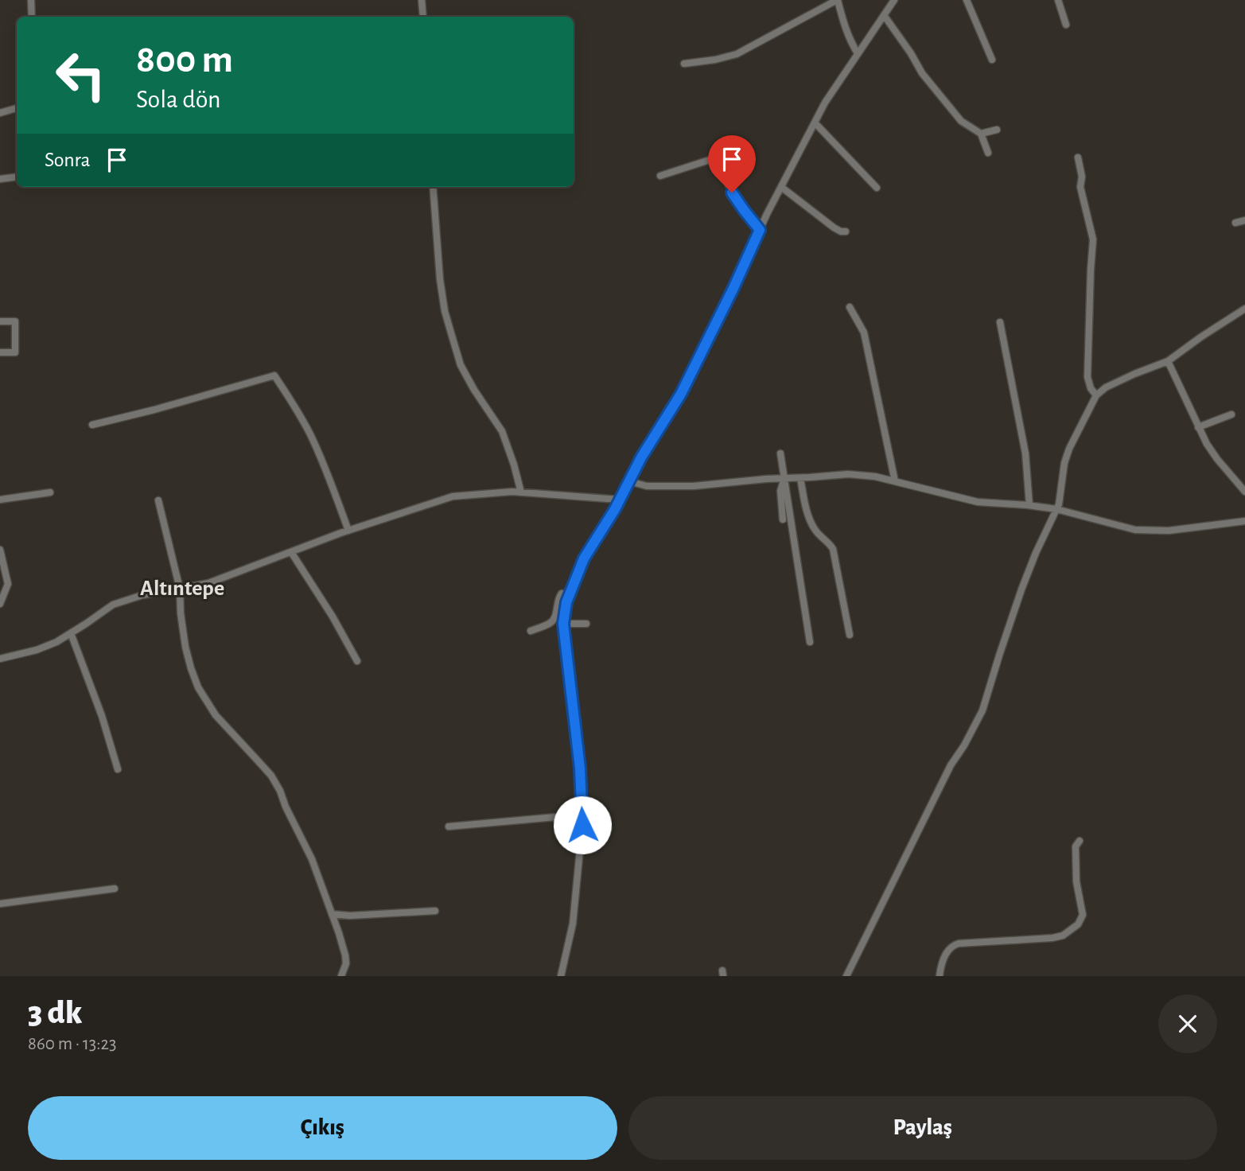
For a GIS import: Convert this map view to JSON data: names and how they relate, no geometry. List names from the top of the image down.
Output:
{
  "districts": ["Altıntepe"],
  "page": {
    "turn": ["800 m", "Sola dön"],
    "then": "Sonra",
    "heading": ["3 dk", "860 m · 13:23"],
    "buttons": ["Çıkış", "Paylaş"]
  }
}
